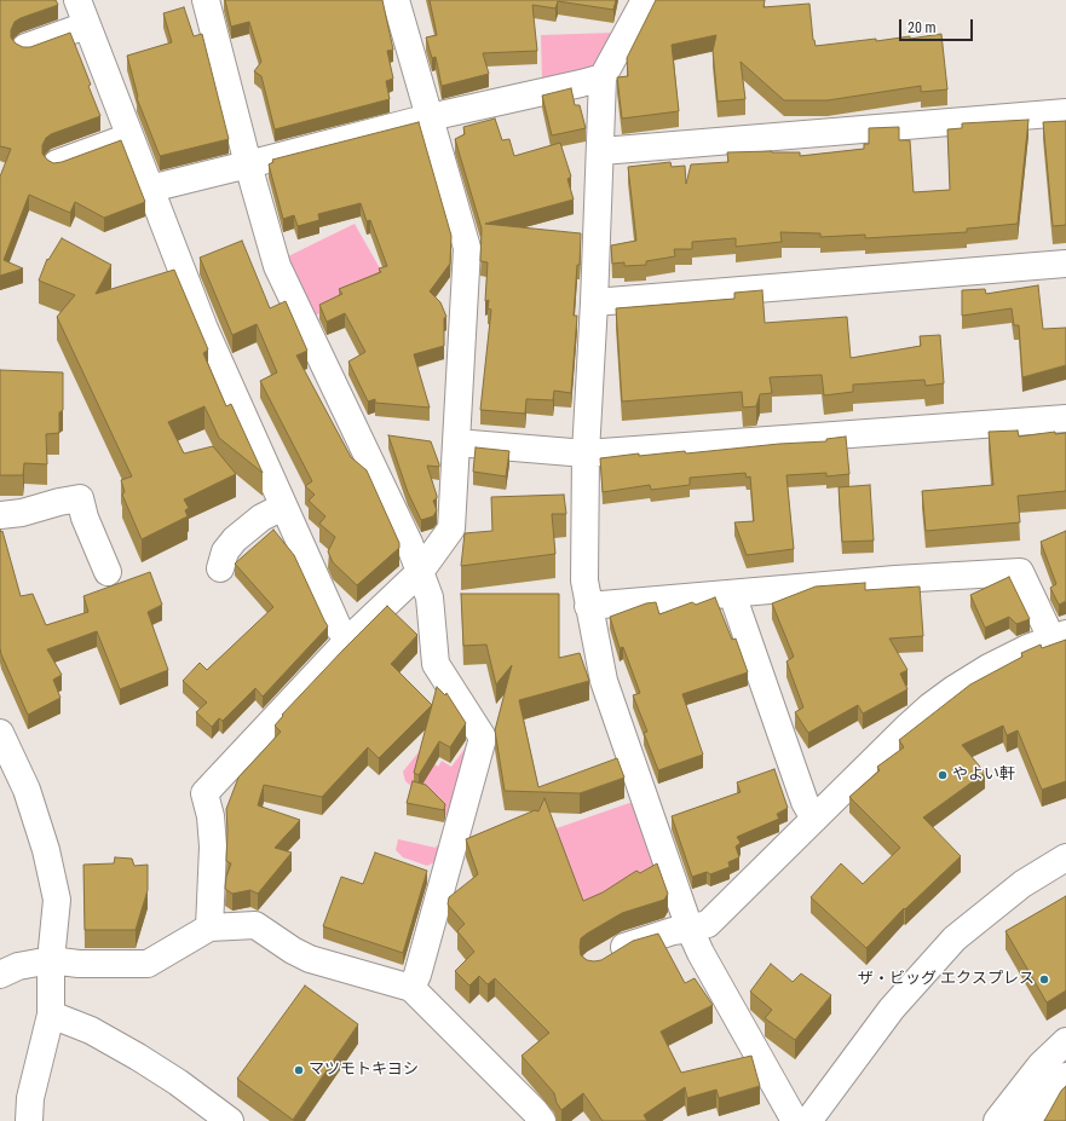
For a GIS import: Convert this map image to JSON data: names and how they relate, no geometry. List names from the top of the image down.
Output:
{
  "places": ["やよい軒", "ザ・ビッグ エクスプレス", "マツモトキヨシ"],
  "scale_bar": "20 m"
}
